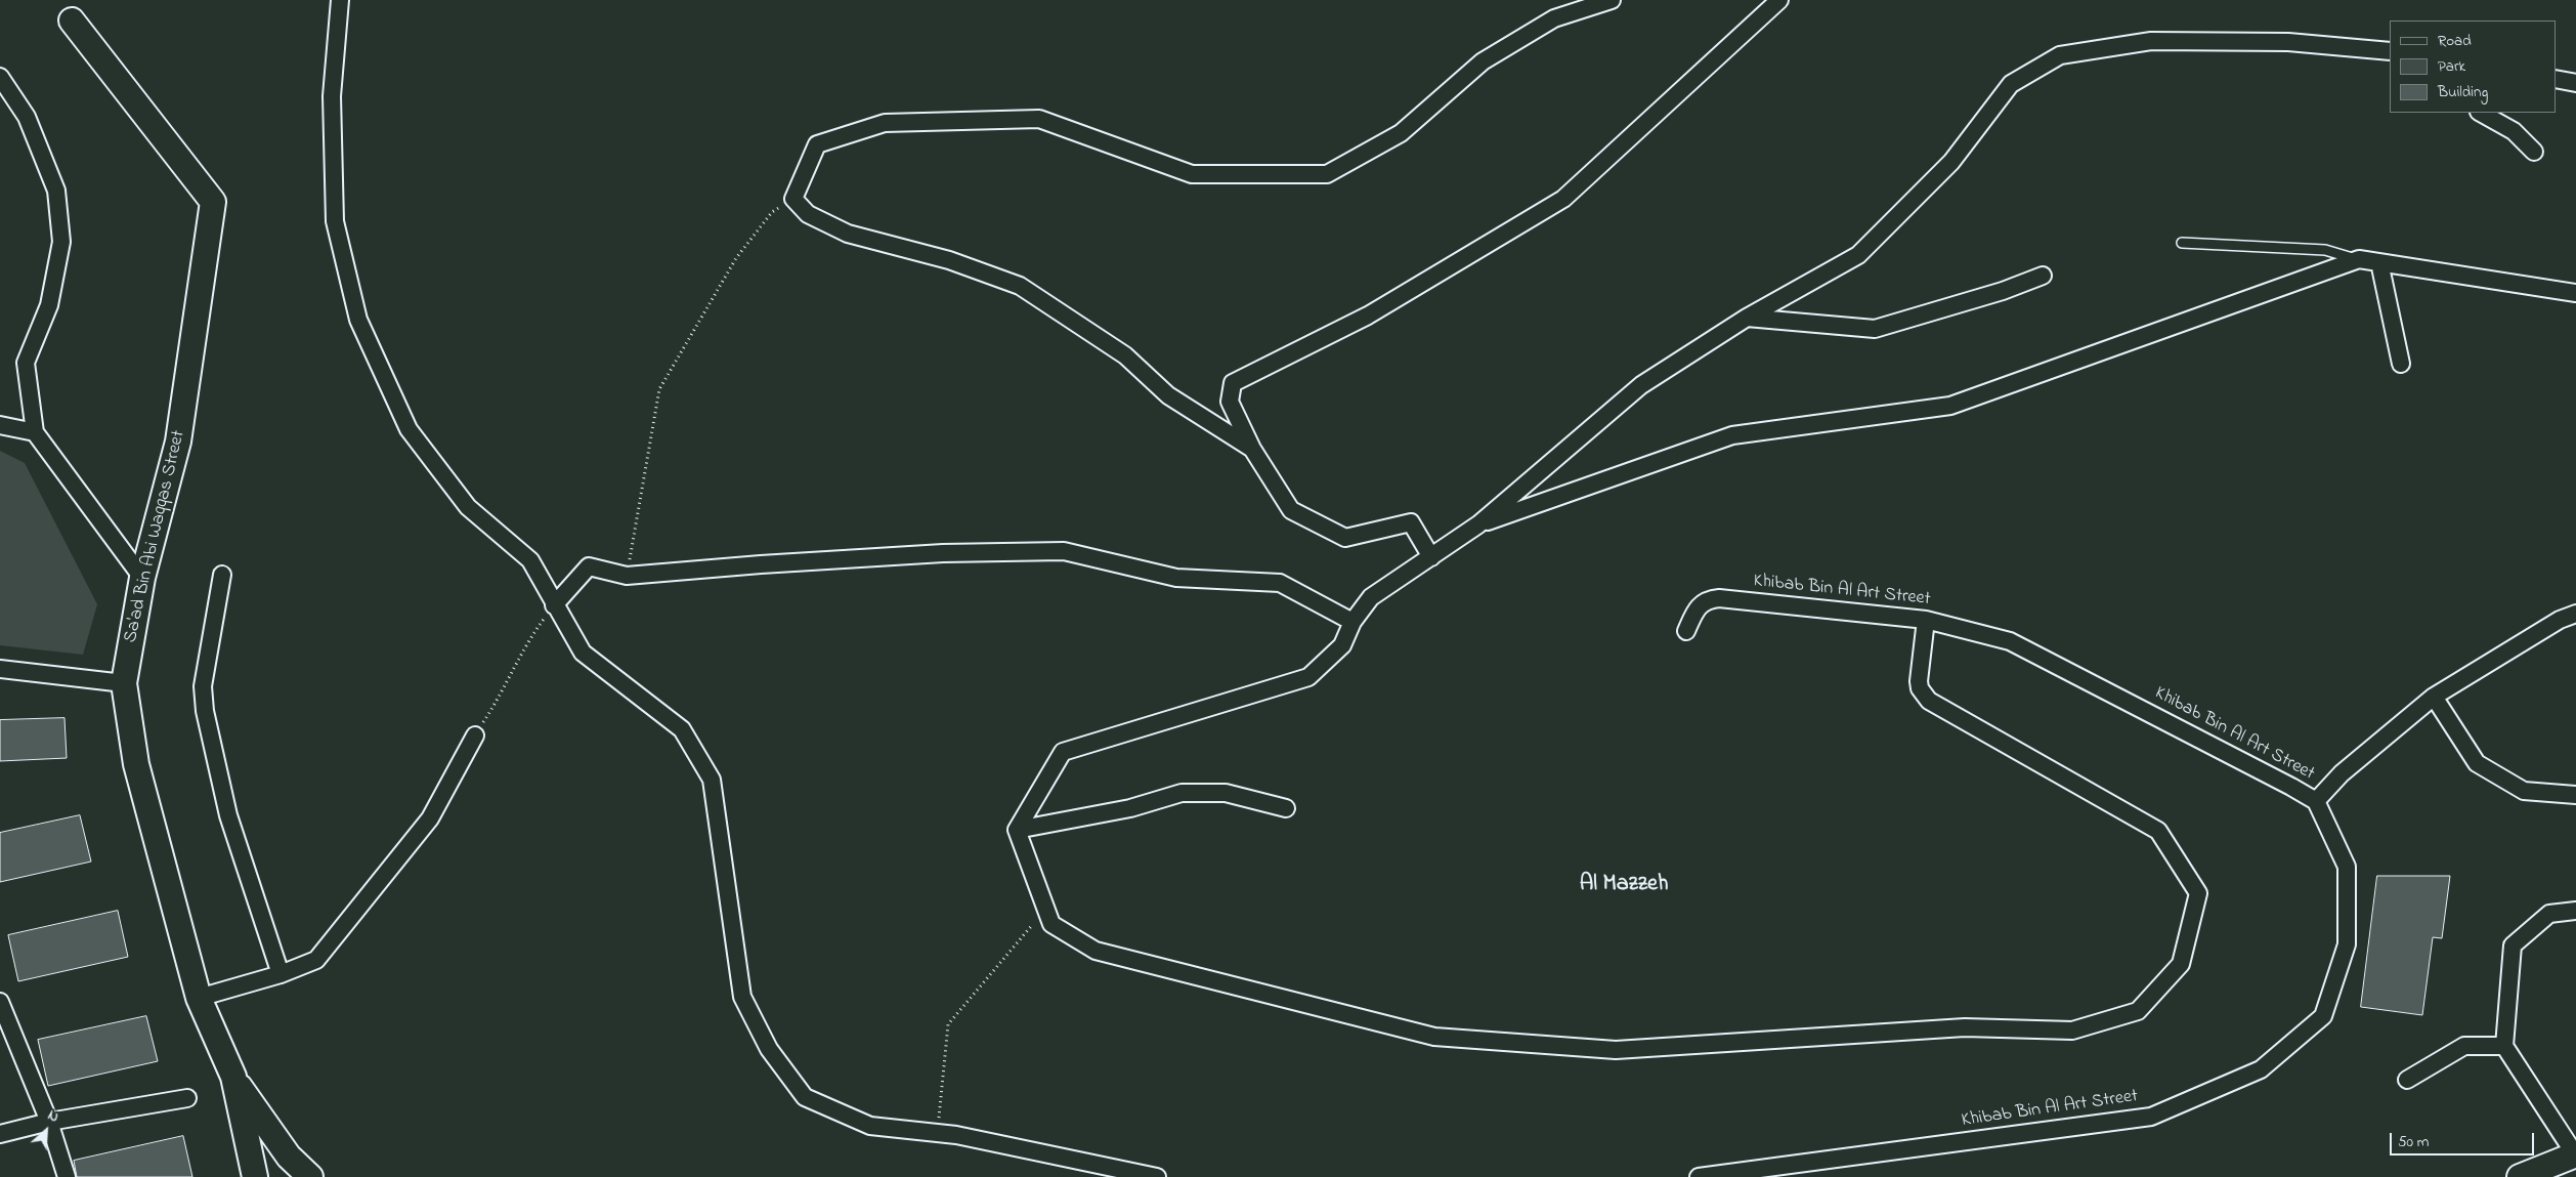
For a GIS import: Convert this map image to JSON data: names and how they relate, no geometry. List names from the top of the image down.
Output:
{
  "streets": {
    "street": ["Sa'ad Bin Abi Waqqas Street", "Khibab Bin Al Art Street"]
  },
  "districts": ["Al Mazzeh"],
  "legend": ["Road", "Park", "Building"],
  "scale_bar": "50 m",
  "north": "top right"
}
